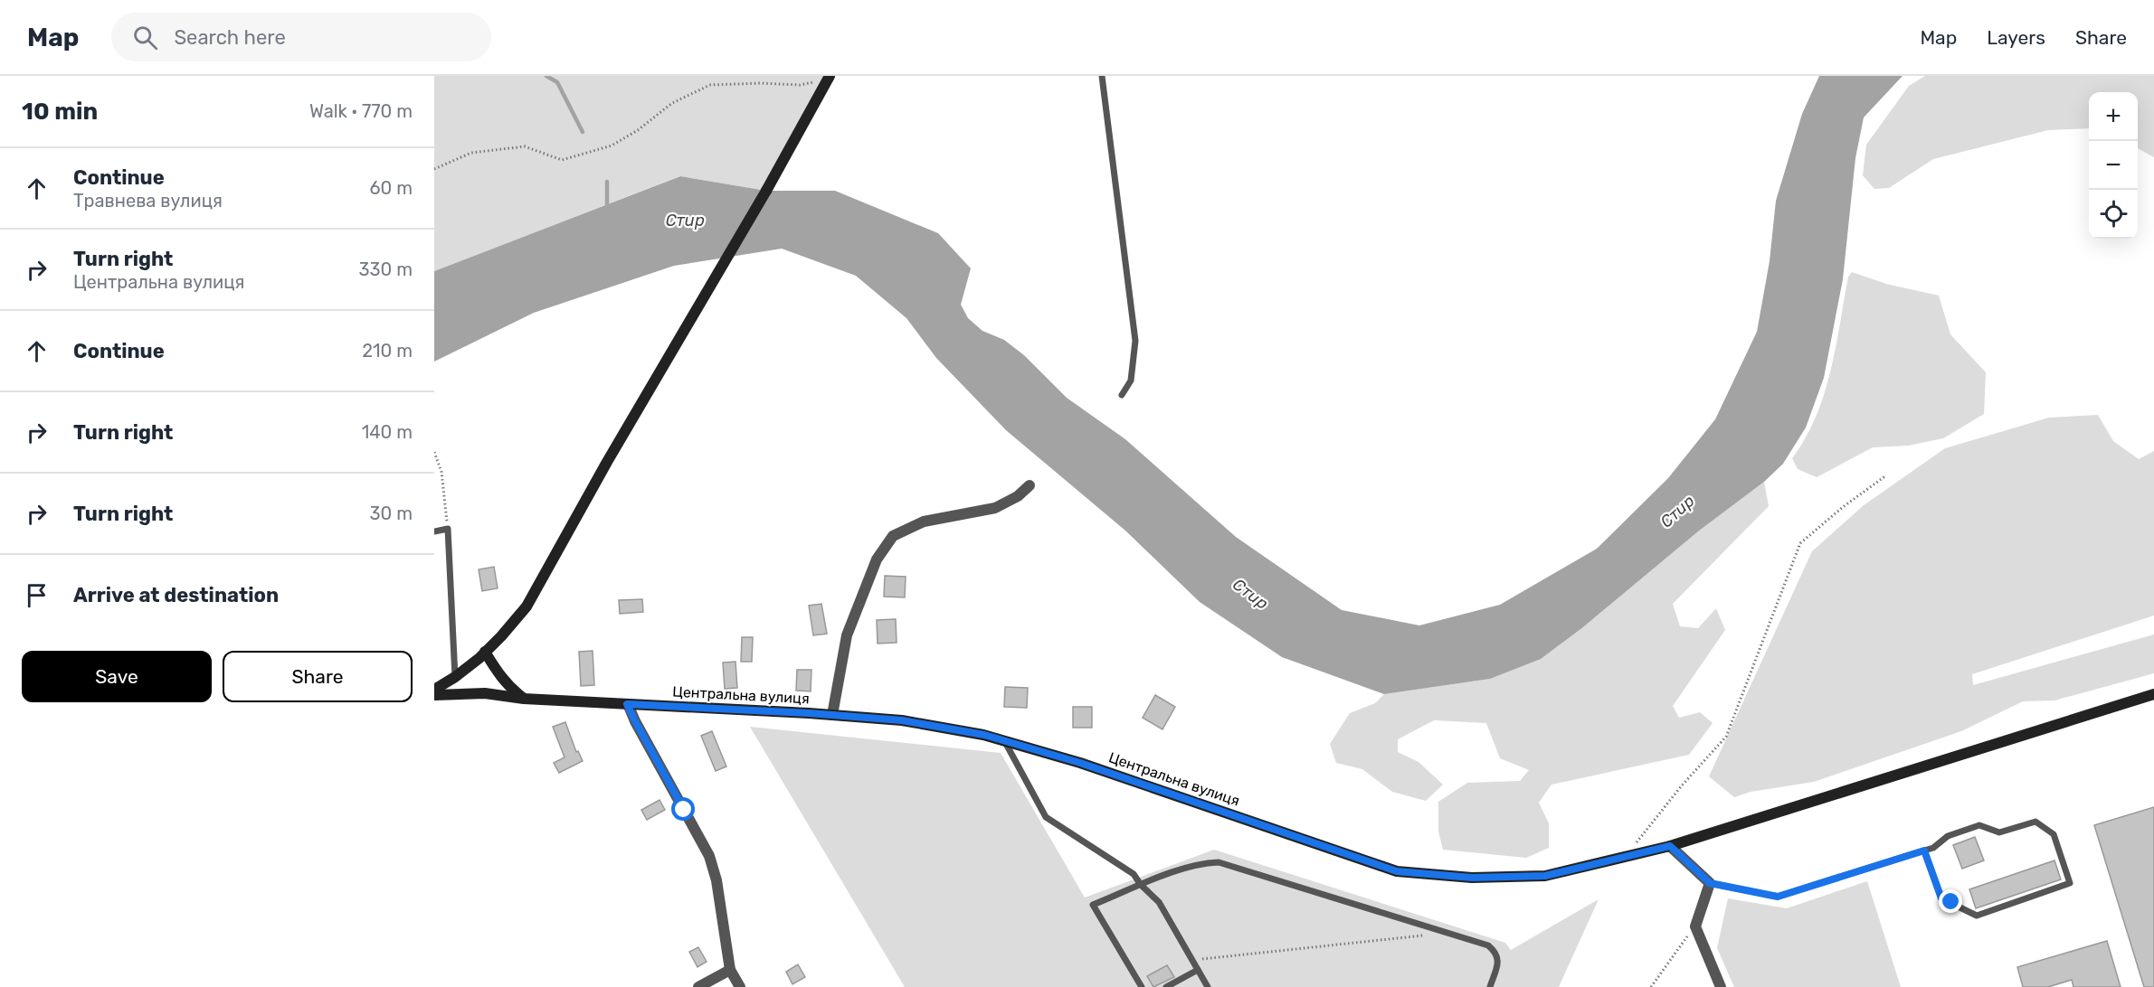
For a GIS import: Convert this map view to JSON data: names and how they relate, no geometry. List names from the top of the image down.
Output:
{
  "streets": {
    "street": ["Центральна вулиця"]
  },
  "water": ["Стир"],
  "page": {
    "header": "Map",
    "search": "Search here",
    "nav": ["Map", "Layers", "Share"],
    "heading": ["10 min", "Walk · 770 m"],
    "map_buttons": ["+", "−"],
    "list": [
      ["Continue", "Травнева вулиця", "60 m"],
      ["Turn right", "Центральна вулиця", "330 m"],
      ["Continue", "210 m"],
      ["Turn right", "140 m"],
      ["Turn right", "30 m"],
      "Arrive at destination"
    ],
    "buttons": ["Save", "Share"]
  }
}
